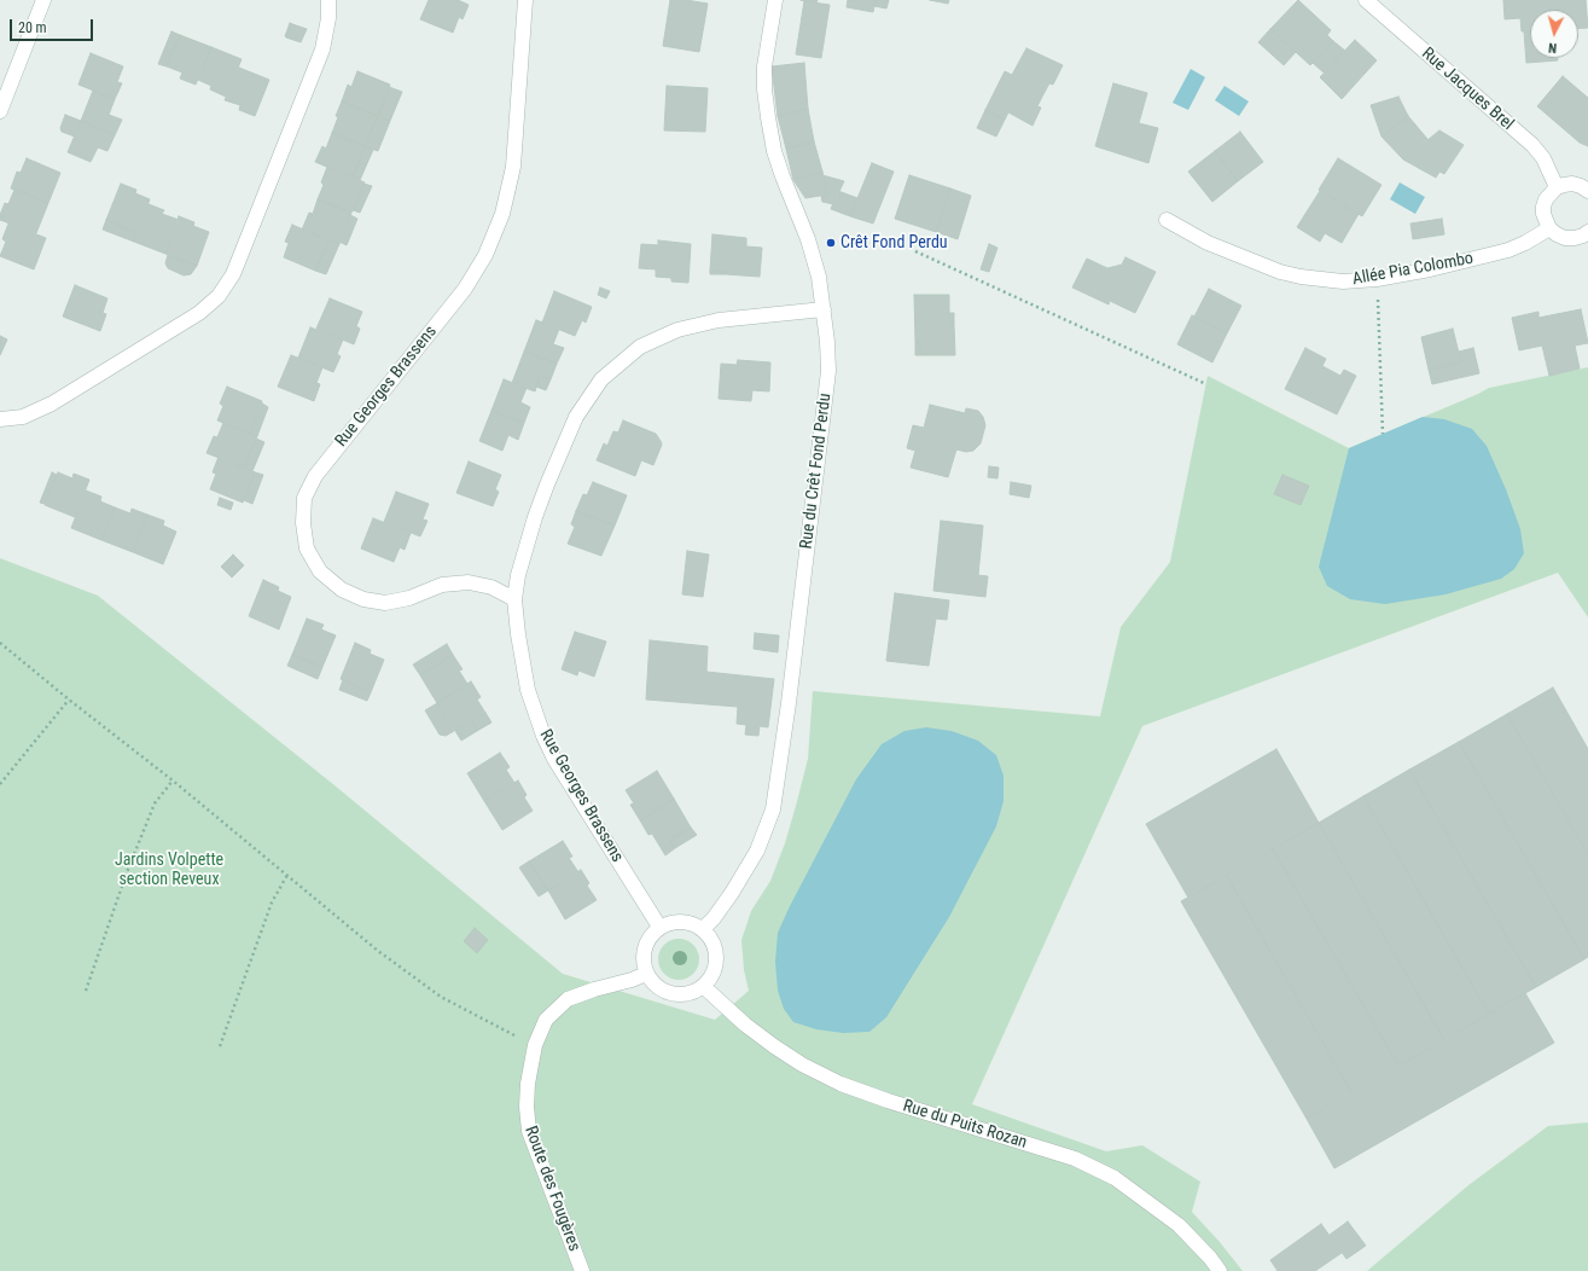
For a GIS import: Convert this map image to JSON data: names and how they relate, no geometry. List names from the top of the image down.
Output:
{
  "streets": {
    "street": [
      "Rue Jacques Brel",
      "Allée Pia Colombo",
      "Rue Georges Brassens",
      "Rue du Crêt Fond Perdu",
      "Rue du Puits Rozan",
      "Route des Fougères"
    ]
  },
  "crossings": [
    ["Rue Georges Brassens", "Rue du Crêt Fond Perdu"],
    ["Rue Georges Brassens", "Rue du Puits Rozan"],
    ["Rue Georges Brassens", "Route des Fougères"],
    ["Rue du Crêt Fond Perdu", "Rue du Puits Rozan"],
    ["Rue du Crêt Fond Perdu", "Route des Fougères"],
    ["Rue du Puits Rozan", "Route des Fougères"]
  ],
  "parks": ["Jardins Volpette section Reveux"],
  "places": ["Crêt Fond Perdu"],
  "scale_bar": "20 m",
  "north": "bottom"
}
